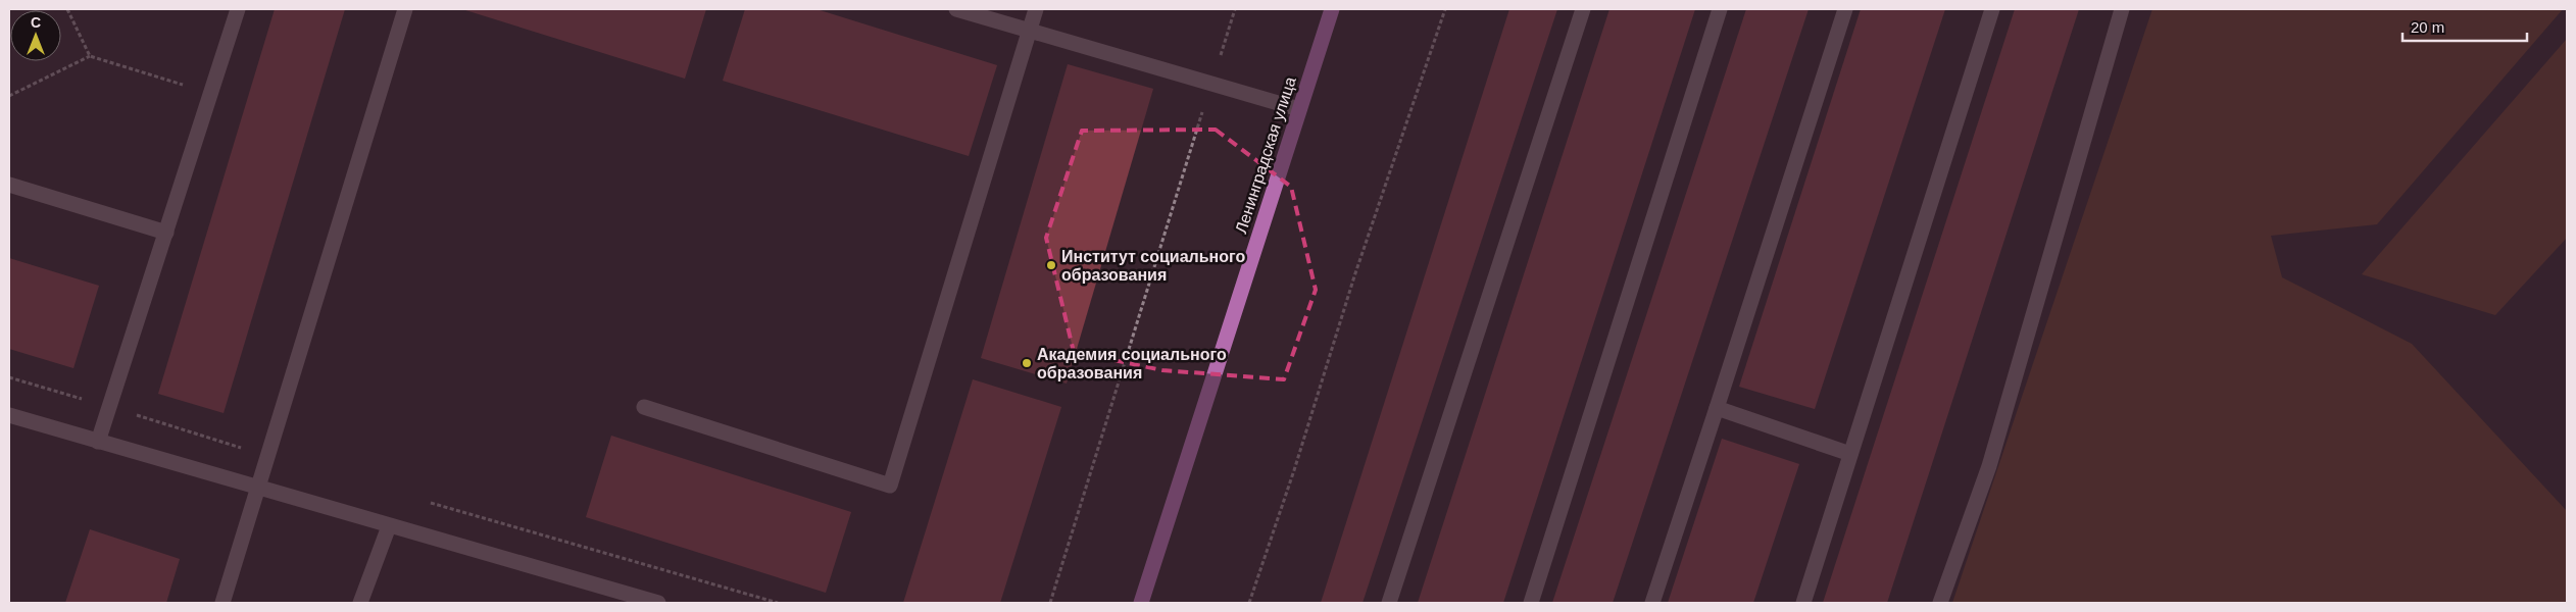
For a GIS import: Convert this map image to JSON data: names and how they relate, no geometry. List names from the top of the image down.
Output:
{
  "streets": {
    "main road": ["Ленинградская улица"]
  },
  "places": ["Институт социального образования", "Академия социального образования"],
  "scale_bar": "20 m",
  "north": "top"
}
